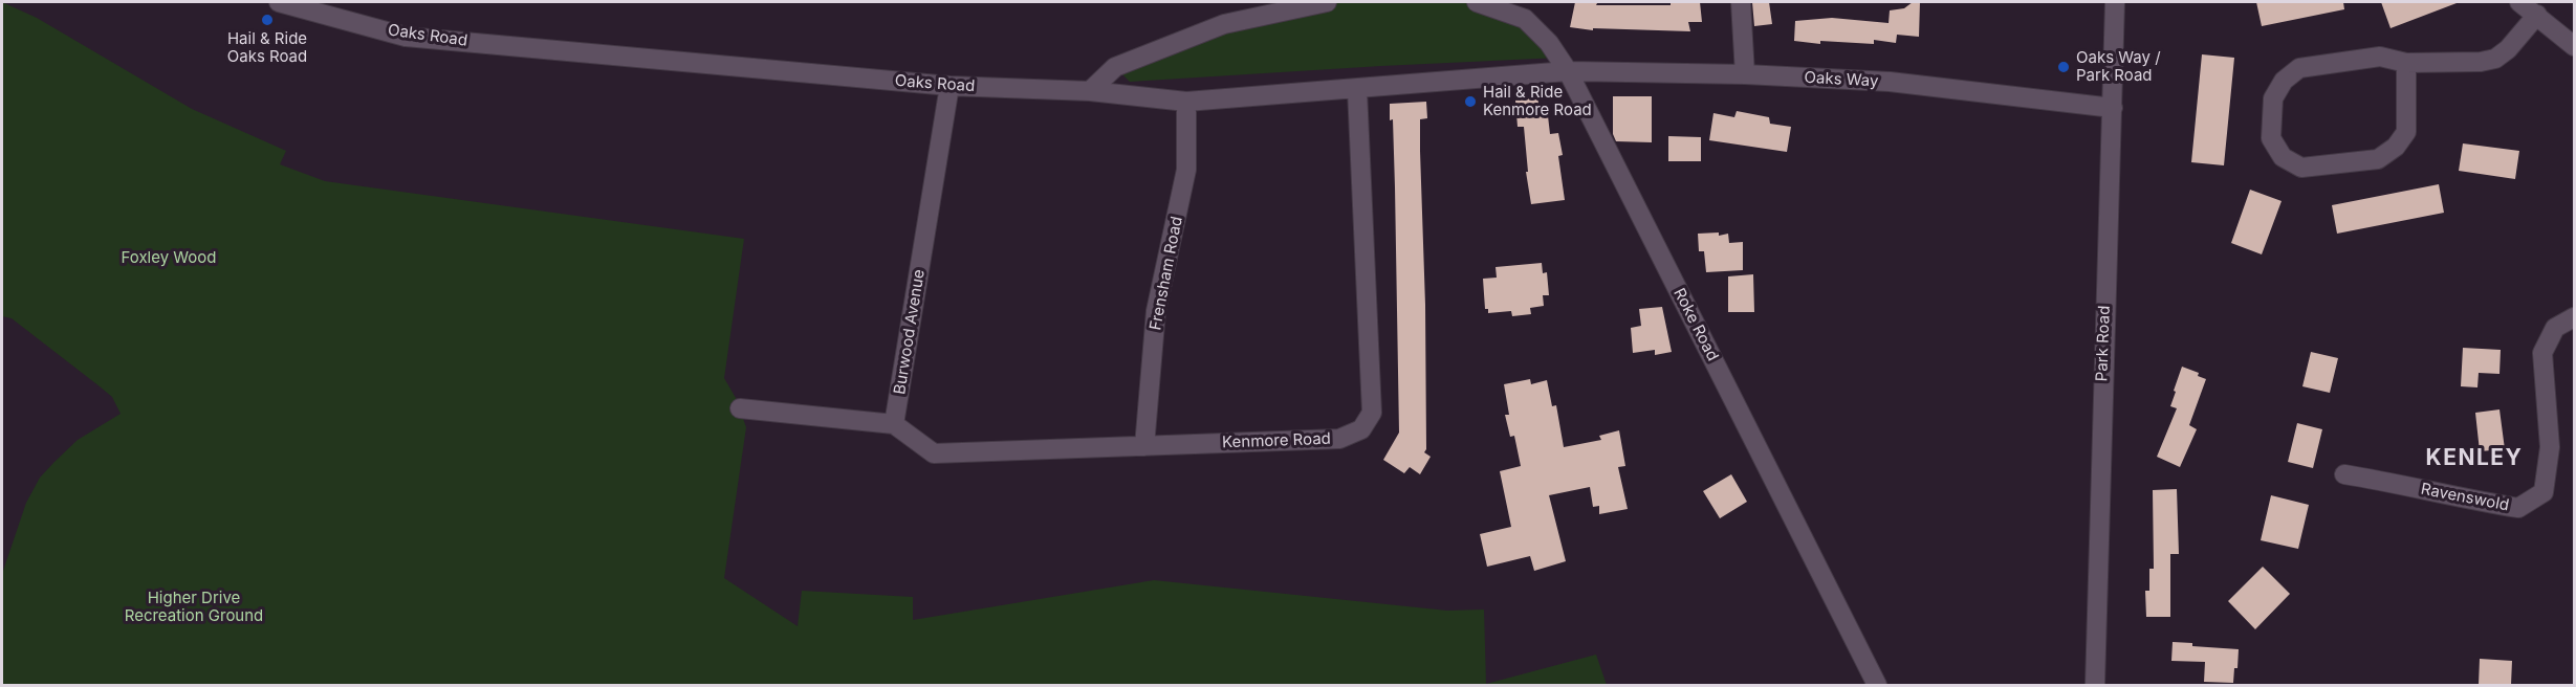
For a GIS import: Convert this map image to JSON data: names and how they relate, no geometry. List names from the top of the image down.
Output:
{
  "streets": {
    "street": [
      "Oaks Road",
      "Oaks Way",
      "Frensham Road",
      "Roke Road",
      "Burwood Avenue",
      "Park Road",
      "Kenmore Road",
      "Ravenswold"
    ]
  },
  "crossings": [
    ["Oaks Road", "Oaks Way"],
    ["Oaks Road", "Frensham Road"],
    ["Oaks Road", "Roke Road"],
    ["Oaks Road", "Burwood Avenue"],
    ["Oaks Road", "Kenmore Road"],
    ["Oaks Way", "Roke Road"],
    ["Oaks Way", "Park Road"],
    ["Frensham Road", "Kenmore Road"],
    ["Burwood Avenue", "Kenmore Road"]
  ],
  "districts": ["KENLEY"],
  "parks": ["Foxley Wood", "Higher Drive Recreation Ground"],
  "places": ["Hail & Ride Oaks Road", "Oaks Way / Park Road", "Hail & Ride Kenmore Road"]
}
